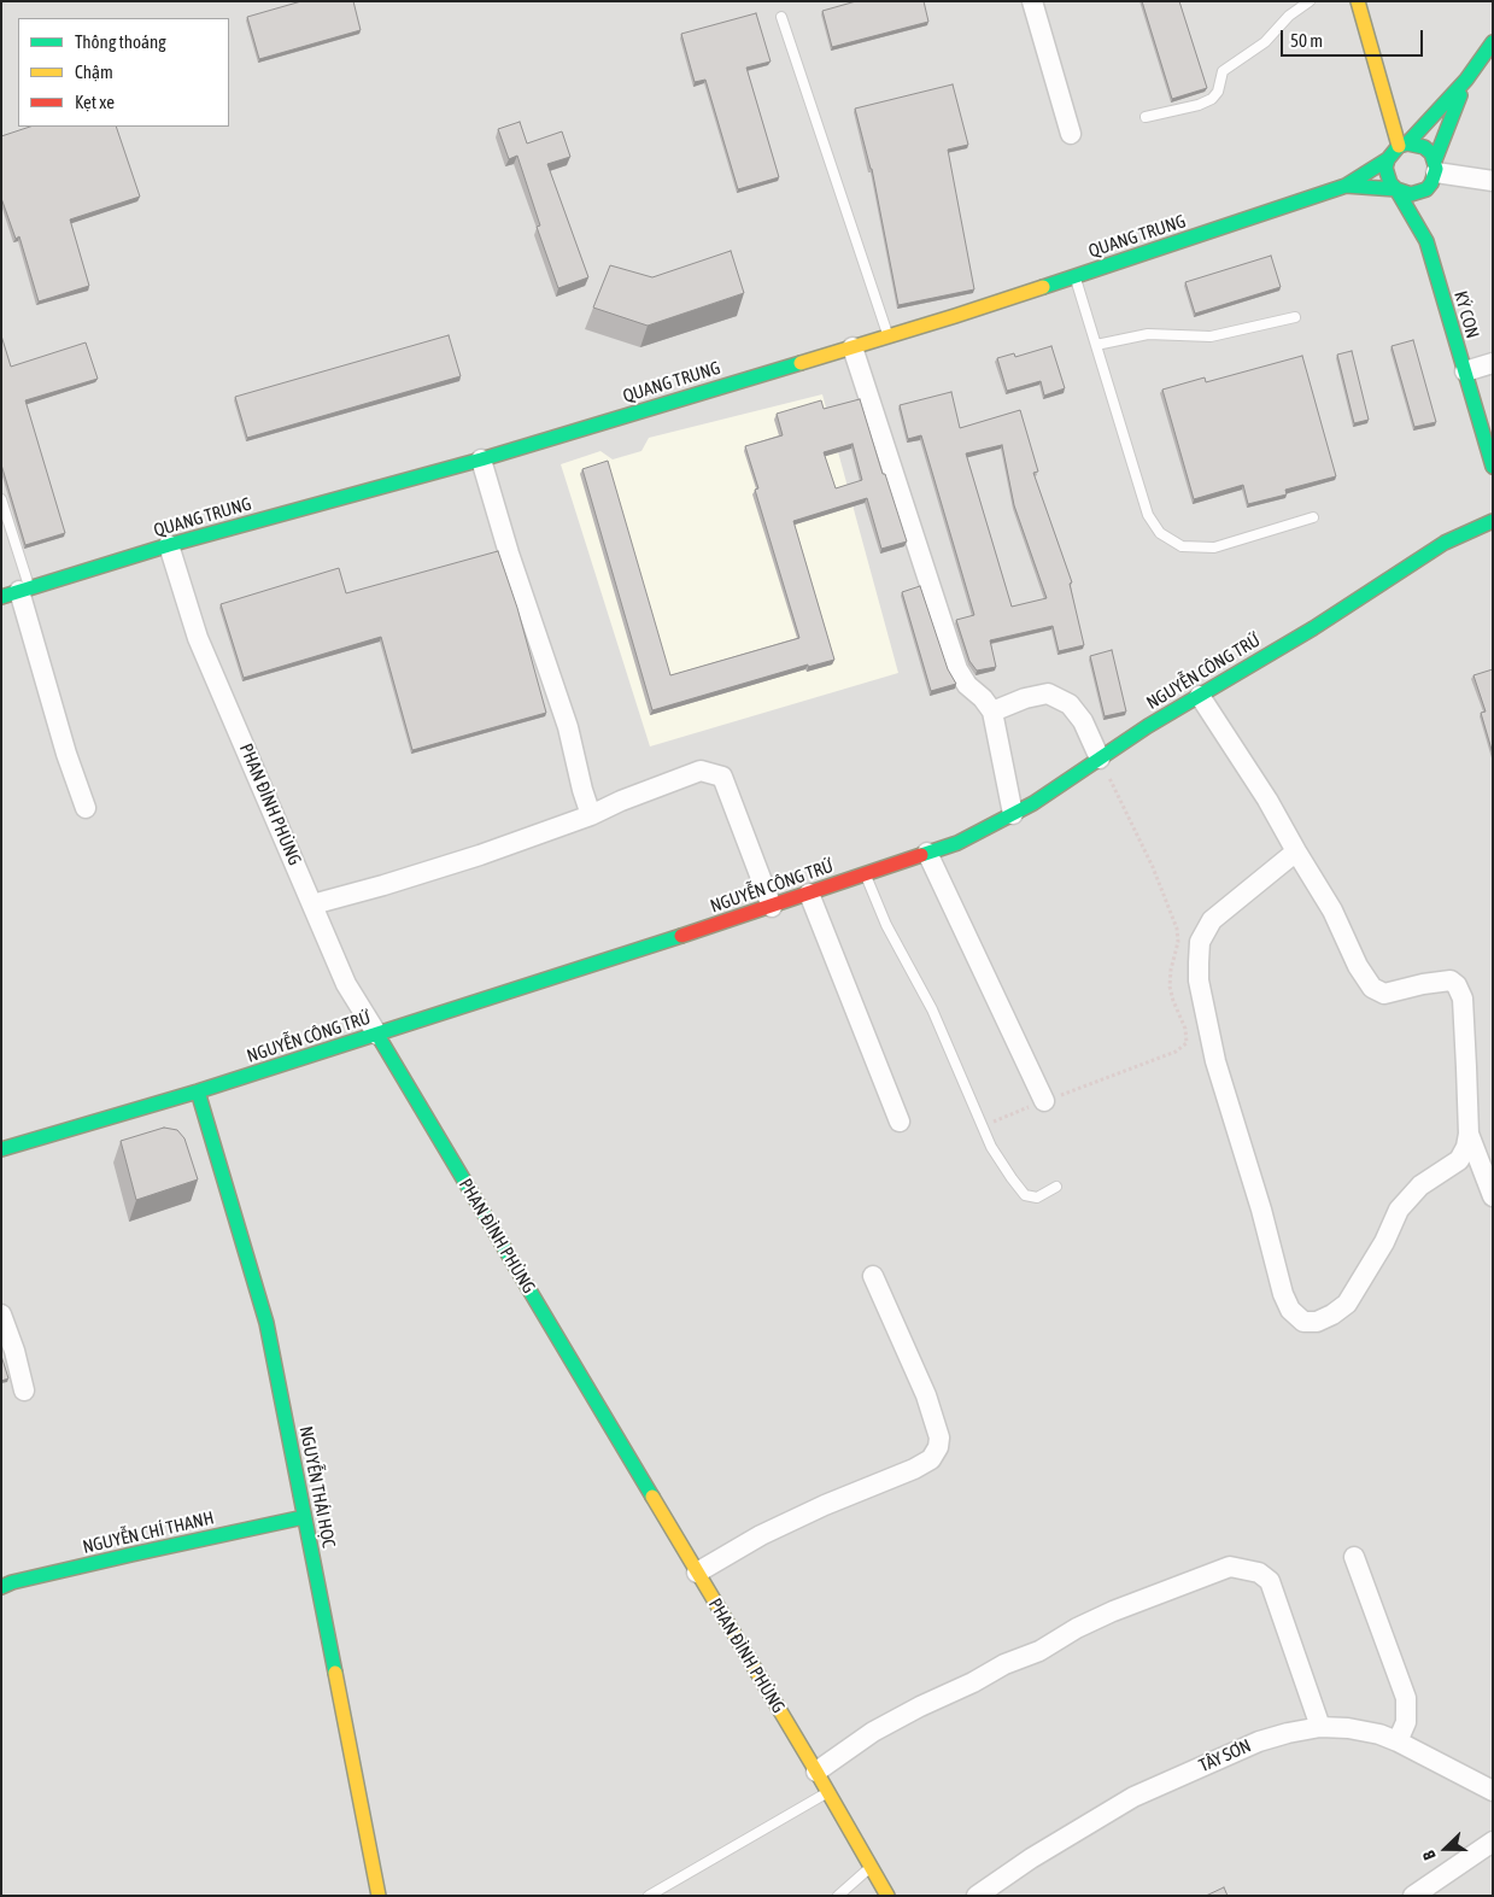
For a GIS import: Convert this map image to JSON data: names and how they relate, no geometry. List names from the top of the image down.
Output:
{
  "streets": {
    "street": [
      "QUANG TRUNG",
      "KÝ CON",
      "NGUYỄN CÔNG TRỨ",
      "PHAN ĐÌNH PHÙNG",
      "NGUYỄN THÁI HỌC",
      "NGUYỄN CHÍ THANH",
      "TÂY SƠN"
    ]
  },
  "crossings": [
    ["QUANG TRUNG", "KÝ CON"],
    ["QUANG TRUNG", "PHAN ĐÌNH PHÙNG"],
    ["NGUYỄN CÔNG TRỨ", "PHAN ĐÌNH PHÙNG"],
    ["NGUYỄN CÔNG TRỨ", "NGUYỄN THÁI HỌC"],
    ["NGUYỄN THÁI HỌC", "NGUYỄN CHÍ THANH"]
  ],
  "legend": ["Thông thoáng", "Chậm", "Kẹt xe"],
  "scale_bar": "50 m",
  "north": "left"
}
